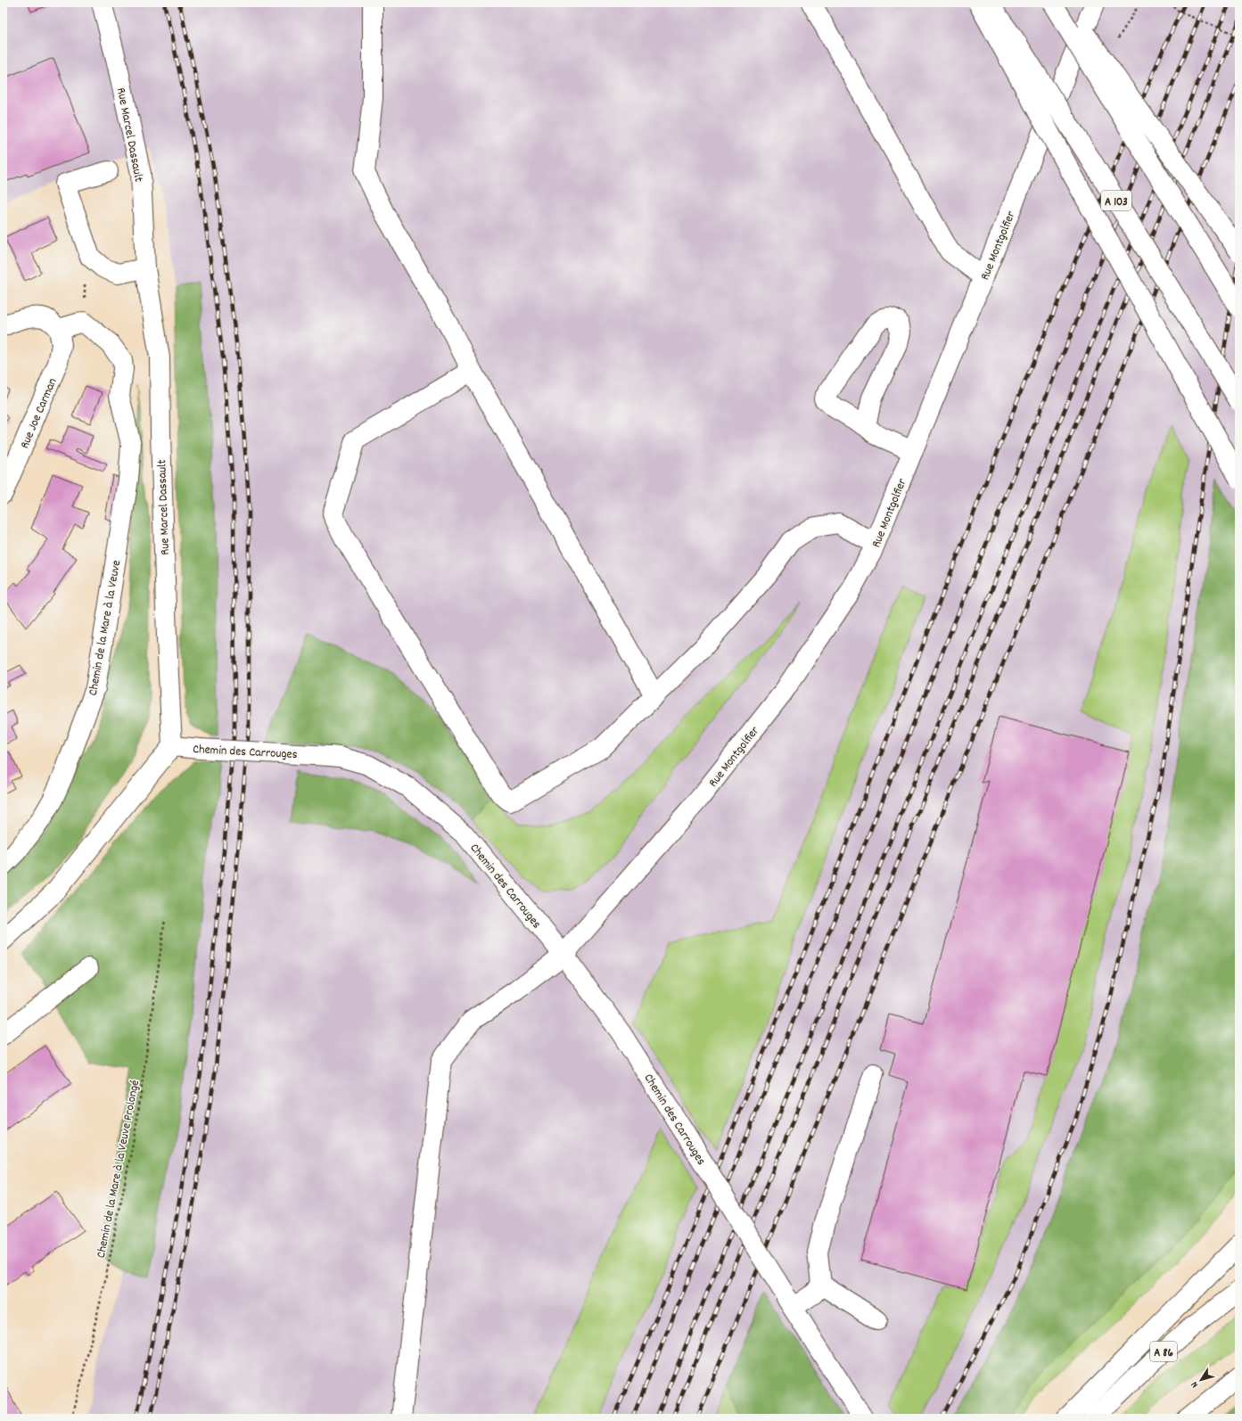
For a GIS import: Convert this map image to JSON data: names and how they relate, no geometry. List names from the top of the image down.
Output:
{
  "streets": {
    "main road": [
      "Rue Marcel Dassault",
      "A 103",
      "Rue Montgolfier",
      "Rue Joe Carman",
      "Chemin de la Mare à la Veuve",
      "Chemin des Carrouges",
      "A 86"
    ],
    "path": ["Chemin de la Mare à la Veuve Prolongé"]
  },
  "crossings": [
    ["Rue Marcel Dassault", "Chemin des Carrouges"],
    ["Rue Montgolfier", "Chemin des Carrouges"],
    ["Rue Joe Carman", "Chemin de la Mare à la Veuve"]
  ],
  "north": "bottom left"
}
